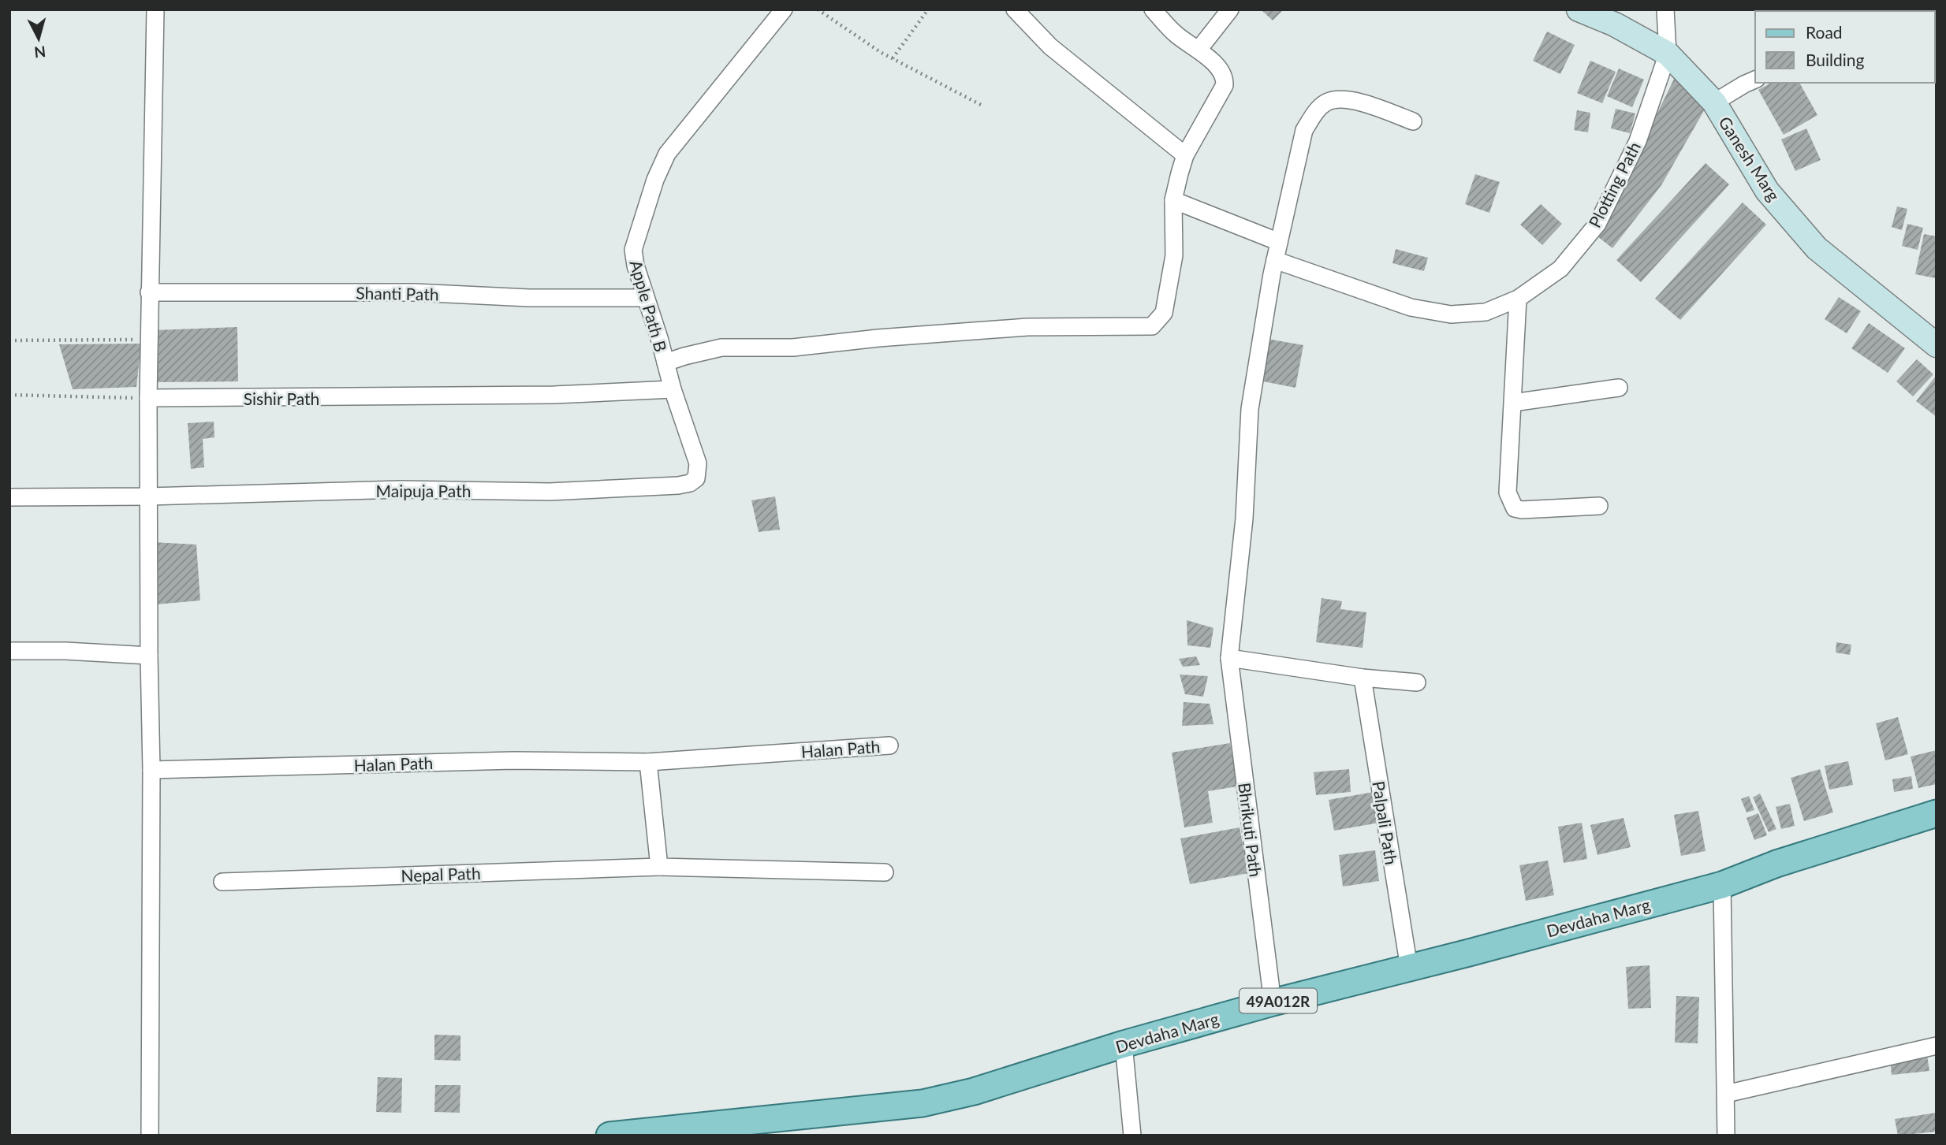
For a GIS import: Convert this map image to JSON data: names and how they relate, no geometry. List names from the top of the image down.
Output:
{
  "streets": {
    "main road": ["Devdaha Marg", "49A012R"],
    "street": [
      "Ganesh Marg",
      "Plotting Path",
      "Shanti Path",
      "Apple Path B",
      "Sishir Path",
      "Maipuja Path",
      "Halan Path",
      "Palpali Path",
      "Bhrikuti Path",
      "Nepal Path"
    ]
  },
  "crossings": [
    ["Ganesh Marg", "Plotting Path"],
    ["Plotting Path", "Bhrikuti Path"],
    ["Shanti Path", "Apple Path B"],
    ["Apple Path B", "Sishir Path"],
    ["Apple Path B", "Maipuja Path"],
    ["Palpali Path", "Devdaha Marg"],
    ["Bhrikuti Path", "Devdaha Marg"]
  ],
  "legend": ["Road", "Building"],
  "north": "bottom"
}
